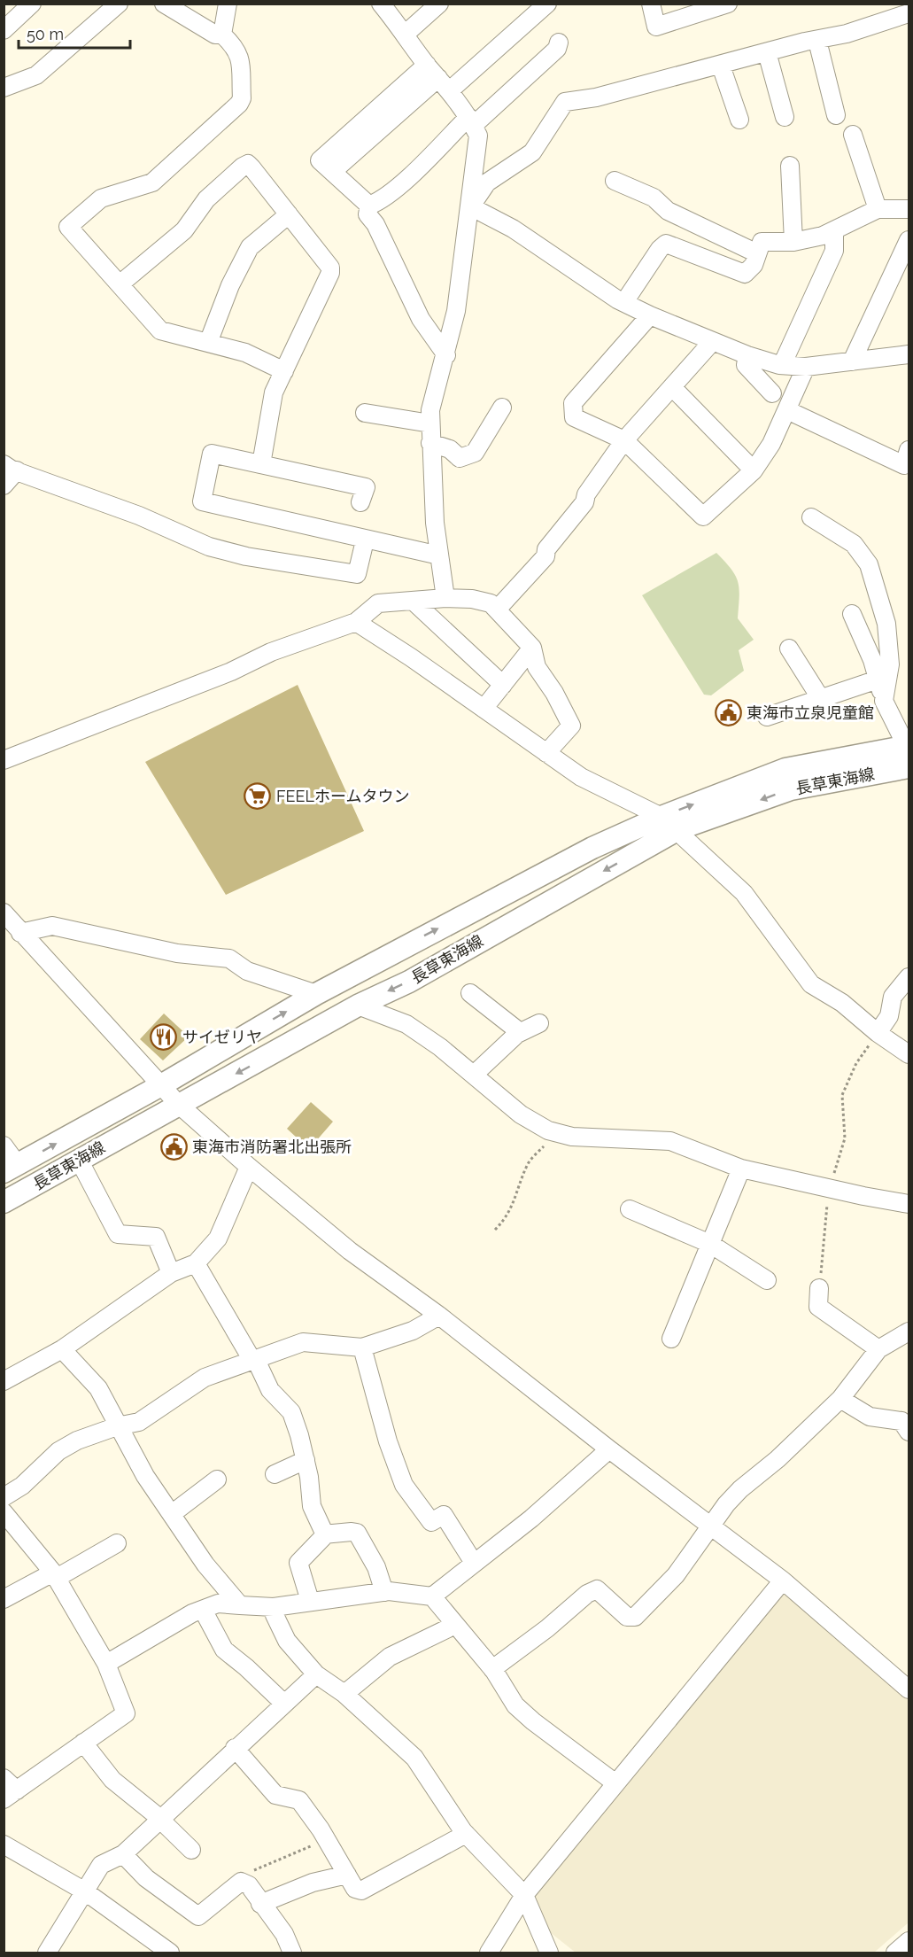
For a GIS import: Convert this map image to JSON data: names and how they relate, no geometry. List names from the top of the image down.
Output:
{
  "streets": {
    "main road": ["長草東海線"]
  },
  "places": {
    "public building": ["東海市立泉児童館", "東海市消防署北出張所"],
    "supermarket": ["FEELホームタウン"],
    "restaurant": ["サイゼリヤ"]
  },
  "scale_bar": "50 m"
}
